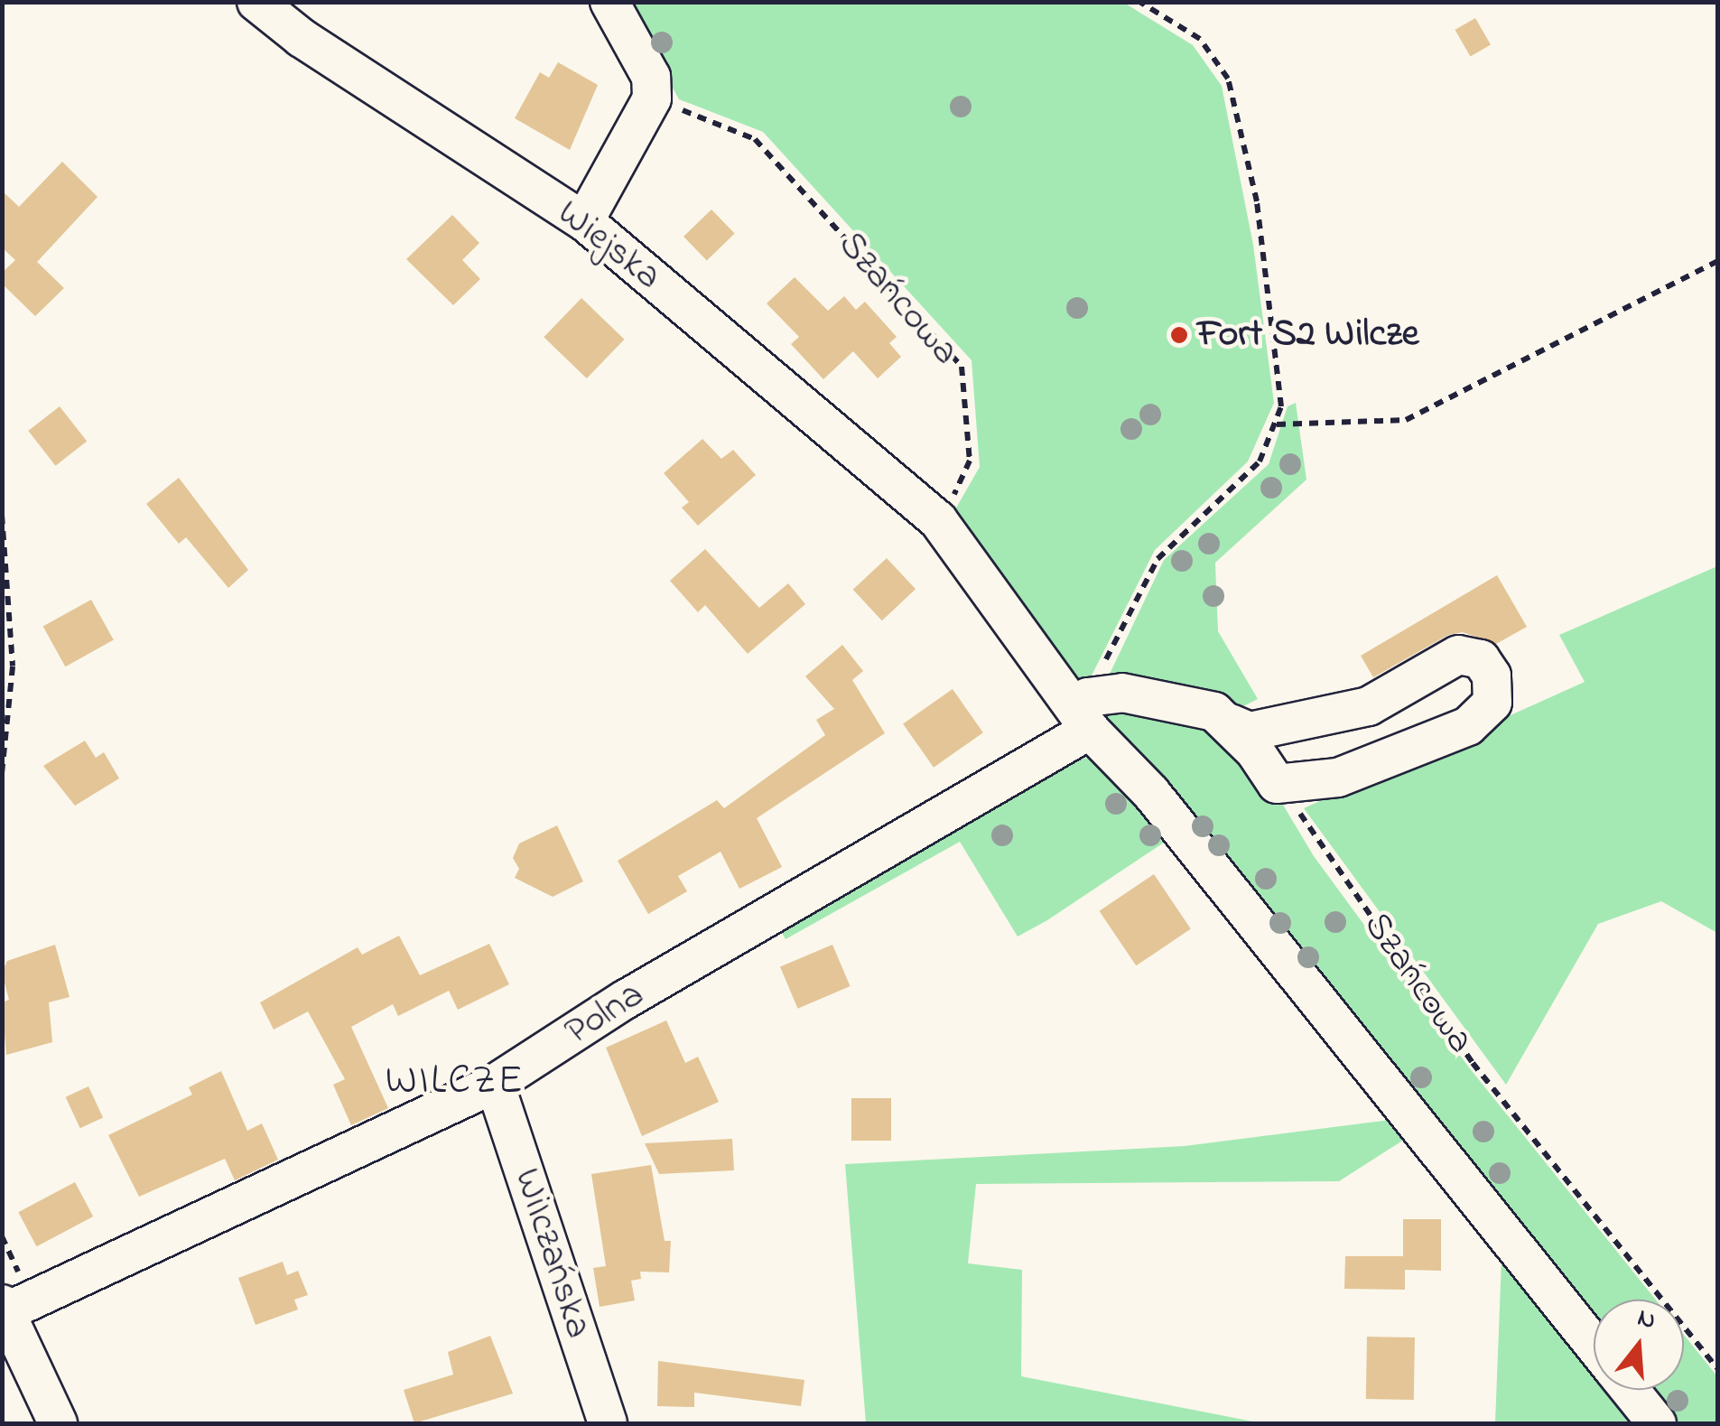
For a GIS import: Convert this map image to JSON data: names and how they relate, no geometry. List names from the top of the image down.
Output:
{
  "streets": {
    "street": ["Wiejska", "Polna", "WiIczańska"],
    "path": ["Szańcowa"]
  },
  "crossings": [
    ["Wiejska", "Szańcowa"],
    ["Polna", "WiIczańska"]
  ],
  "districts": ["WILCZE"],
  "places": ["Fort S2 Wilcze"],
  "north": "top"
}
